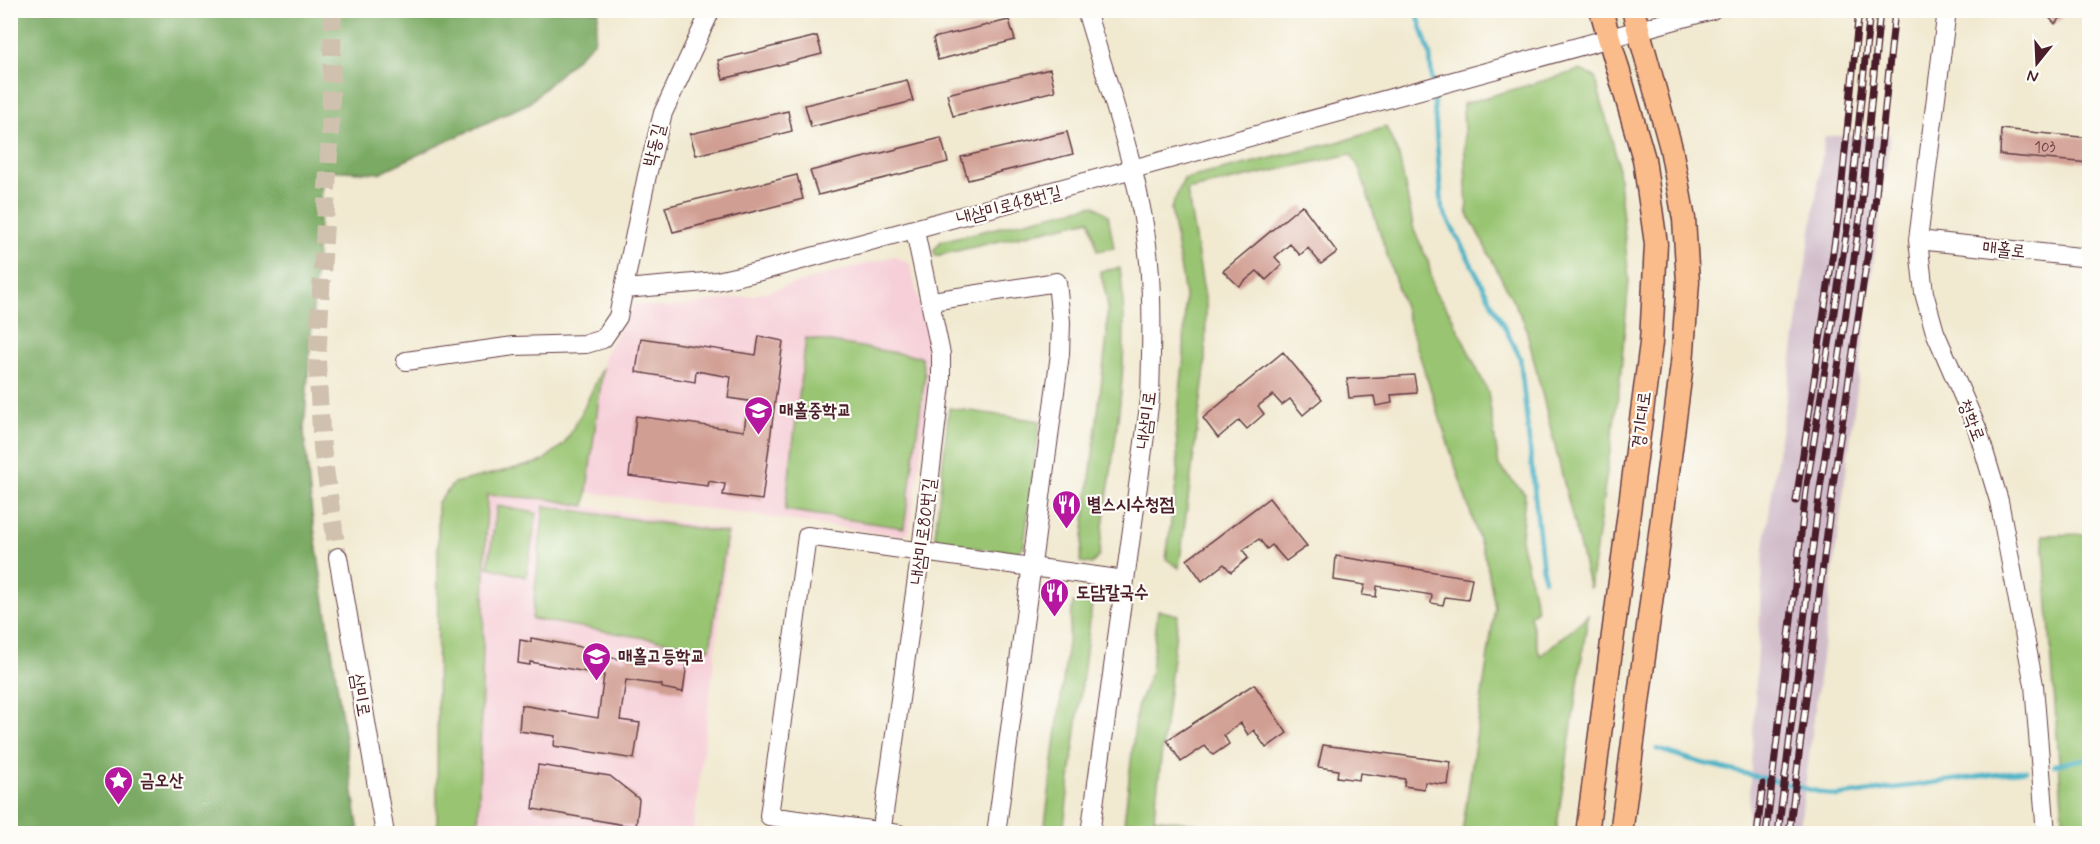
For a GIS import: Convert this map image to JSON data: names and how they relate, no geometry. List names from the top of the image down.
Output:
{
  "streets": {
    "main road": ["경기대로"],
    "street": [
      "박동길",
      "내삼미로48번길",
      "매홀로",
      "내삼미로",
      "청학로",
      "내삼미로80번길",
      "삼미로"
    ]
  },
  "crossings": [
    ["박동길", "내삼미로48번길"],
    ["내삼미로48번길", "내삼미로"],
    ["내삼미로48번길", "경기대로"],
    ["내삼미로48번길", "내삼미로80번길"],
    ["매홀로", "청학로"]
  ],
  "places": {
    "school or university": ["매홀중학교", "매홀고등학교"],
    "restaurant": ["별스시수청점", "도담칼국수"],
    "place": ["금오산"]
  },
  "house_numbers": ["103"],
  "north": "bottom"
}
